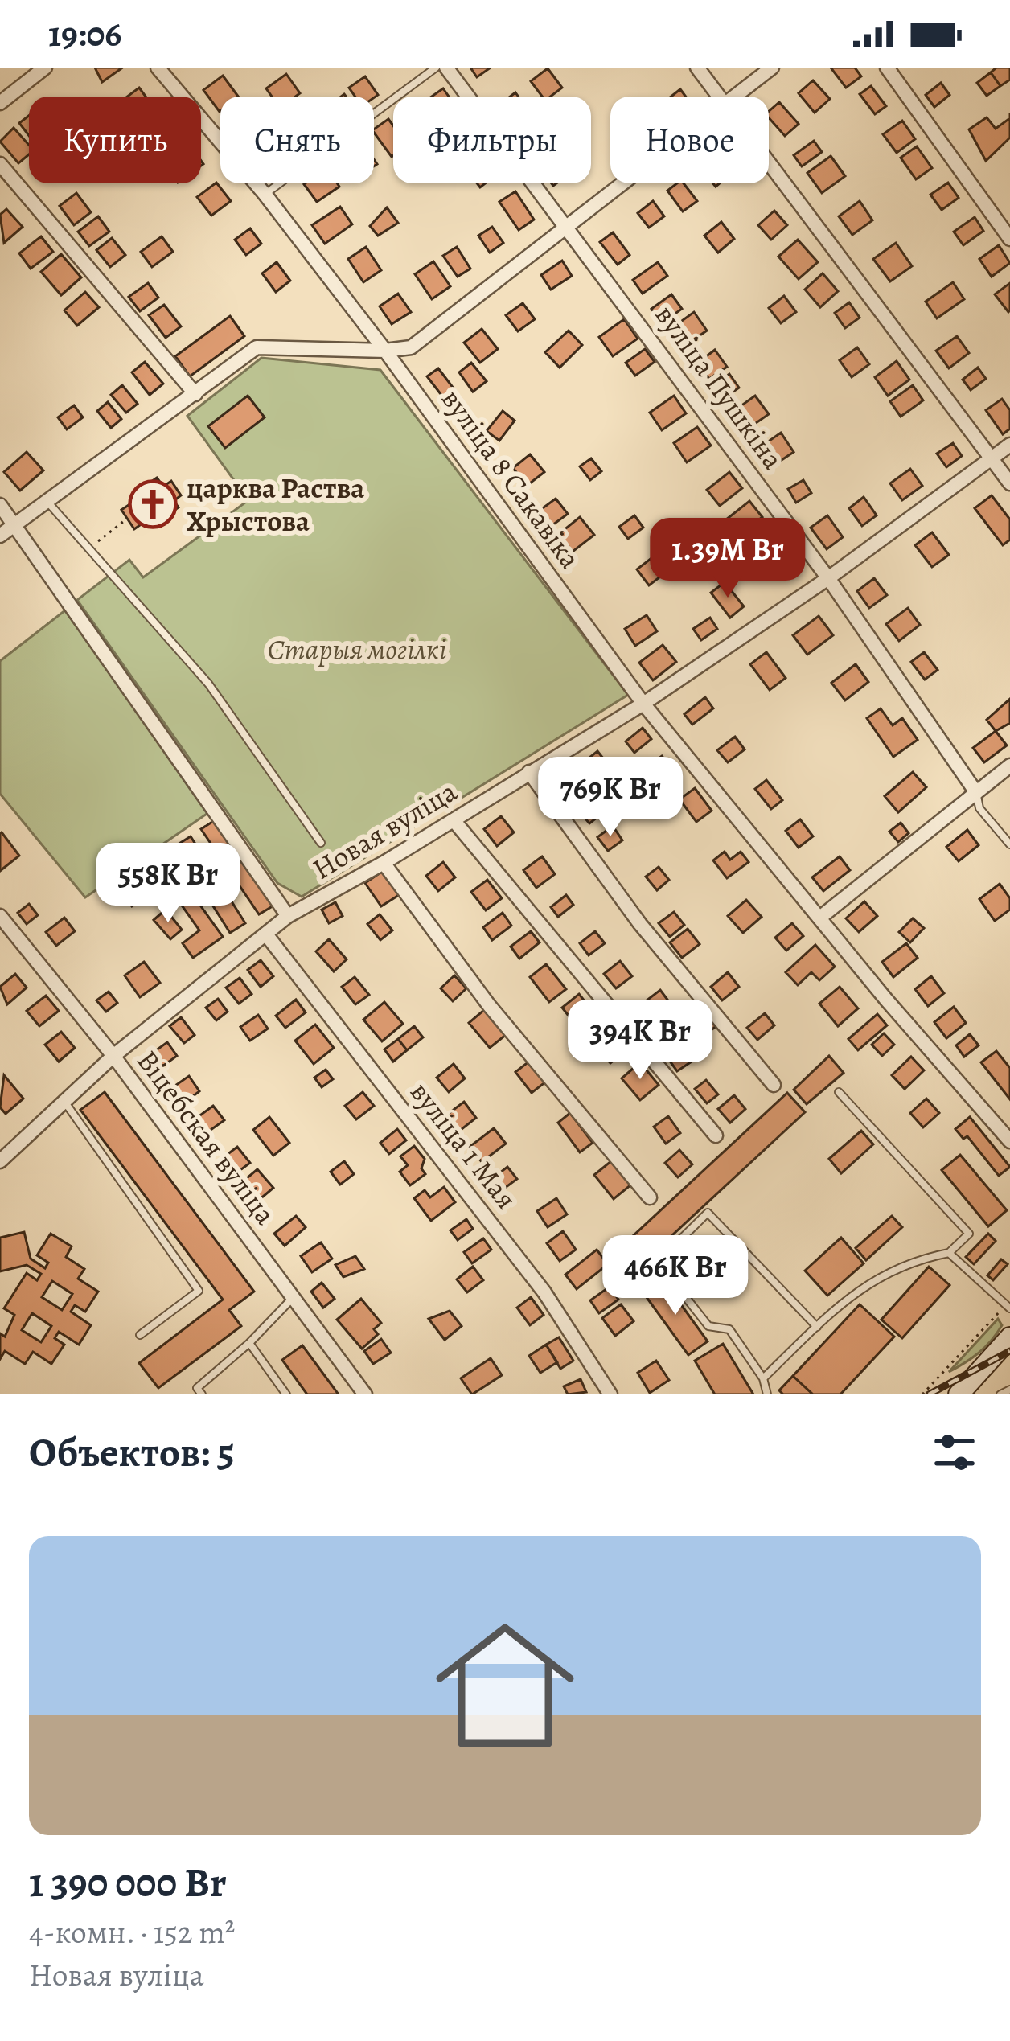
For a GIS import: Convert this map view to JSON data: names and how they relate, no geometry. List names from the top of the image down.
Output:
{
  "streets": {
    "street": [
      "вуліца Пушкіна",
      "вуліца 8 Сакавіка",
      "Новая вуліца",
      "Віцебская вуліца",
      "вуліца 1 Мая"
    ]
  },
  "crossings": [
    ["вуліца Пушкіна", "Новая вуліца"],
    ["вуліца 8 Сакавіка", "Новая вуліца"],
    ["Новая вуліца", "Віцебская вуліца"],
    ["Новая вуліца", "вуліца 1 Мая"]
  ],
  "parks": ["Старыя могілкі"],
  "places": {
    "church": ["царква Раства Хрыстова"]
  },
  "page": {
    "status": "19:06",
    "chip": [
      "Купить",
      "Снять",
      "Фильтры",
      "Новое"
    ],
    "price": [
      "1.39M Br",
      "769K Br",
      "558K Br",
      "394K Br",
      "466K Br"
    ],
    "heading": "Объектов: 5",
    "list": [
      {
        "name": "1 390 000 Br",
        "note": "4-комн. · 152 m² · Новая вуліца"
      }
    ]
  }
}
